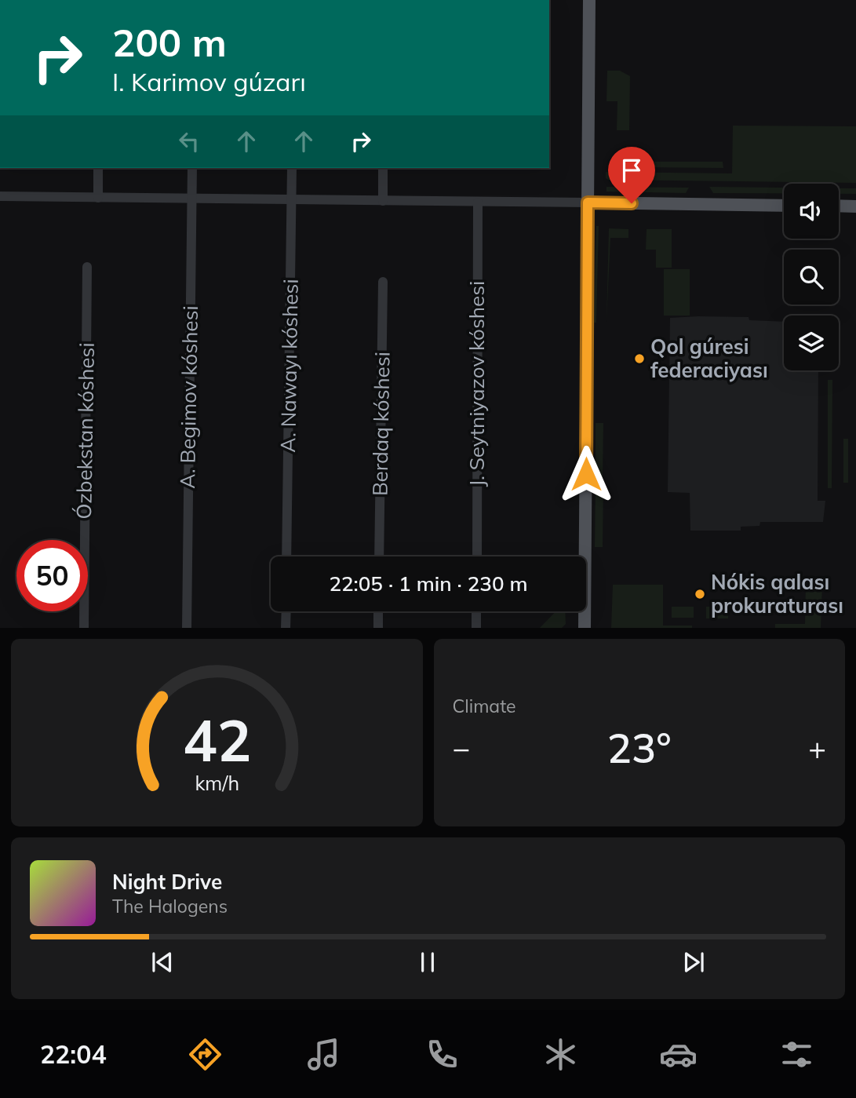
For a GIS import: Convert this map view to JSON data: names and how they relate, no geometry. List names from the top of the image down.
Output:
{
  "streets": {
    "street": [
      "A. Nawayı kóshesi",
      "J. Seytniyazov kóshesi",
      "A. Begimov kóshesi",
      "Berdaq kóshesi",
      "Ózbekstan kóshesi"
    ]
  },
  "places": ["Qol gúresi federaciyası", "Nókis qalası prokuraturası"],
  "page": {
    "turn": ["200 m", "I. Karimov gúzarı"],
    "limit": "50",
    "trip": "22:05 · 1 min · 230 m",
    "tile": "Climate",
    "heat": ["−", "23°", "+"],
    "song": ["Night Drive", "The Halogens"],
    "tabs": "22:04",
    "gauge": ["42", "km/h"]
  }
}
